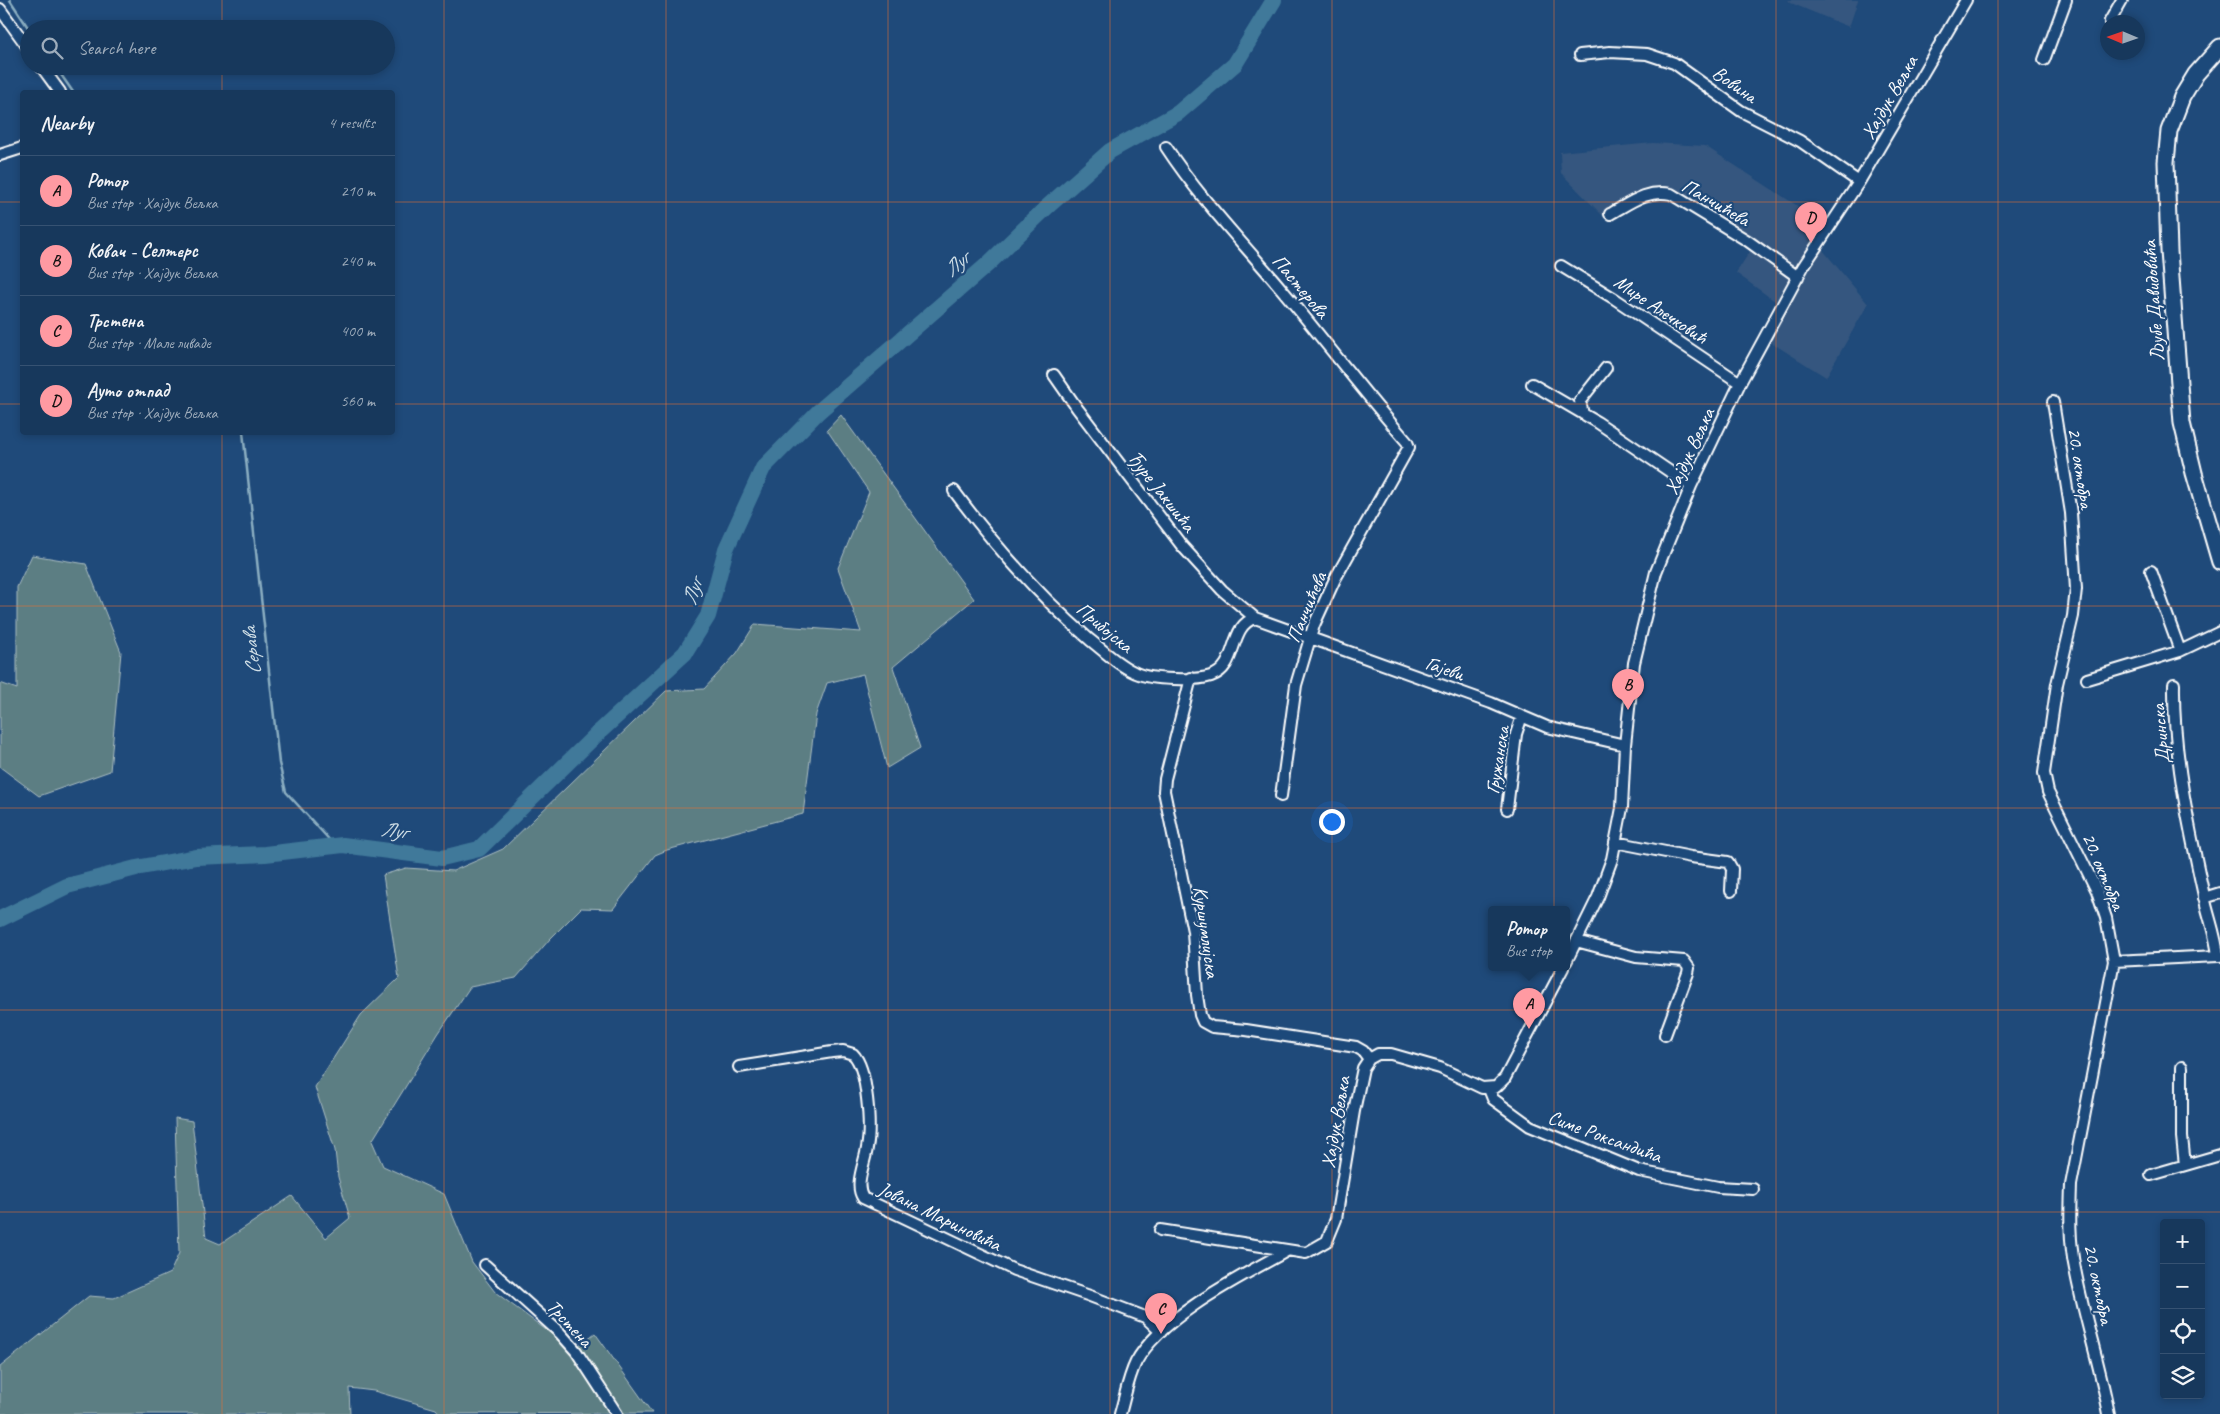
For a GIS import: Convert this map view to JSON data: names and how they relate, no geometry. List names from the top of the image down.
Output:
{
  "streets": {
    "main road": ["Љубе Давидовића"],
    "street": [
      "Вовина",
      "Хајдук Вељка",
      "Панчићева",
      "Пастерова",
      "Мире Алечковић",
      "20. октобра",
      "Ђуре Јакшића",
      "Прибојска",
      "Гајеви",
      "Дринска",
      "Гружанска",
      "Куршумлијска",
      "Симе Роксандића",
      "Јована Мариновића",
      "Трстена"
    ]
  },
  "crossings": [
    ["Вовина", "Хајдук Вељка"],
    ["Хајдук Вељка", "Панчићева"],
    ["Хајдук Вељка", "Мире Алечковић"],
    ["Хајдук Вељка", "Гајеви"],
    ["Хајдук Вељка", "Куршумлијска"],
    ["Хајдук Вељка", "Симе Роксандића"],
    ["Хајдук Вељка", "Јована Мариновића"],
    ["Панчићева", "Пастерова"],
    ["Панчићева", "Гајеви"],
    ["Ђуре Јакшића", "Прибојска"],
    ["Ђуре Јакшића", "Гајеви"],
    ["Прибојска", "Гајеви"],
    ["Прибојска", "Куршумлијска"],
    ["Гајеви", "Гружанска"]
  ],
  "water": ["Луг", "Серава"],
  "north": "left",
  "page": {
    "search": "Search here",
    "heading": ["Nearby", "4 results"],
    "list": [
      {
        "mark": "A",
        "name": "Ротор",
        "note": "Bus stop · Хајдук Вељка",
        "value": "210 m"
      },
      {
        "mark": "B",
        "name": "Ковач - Селтерс",
        "note": "Bus stop · Хајдук Вељка",
        "value": "240 m"
      },
      {
        "mark": "C",
        "name": "Трстена",
        "note": "Bus stop · Мале ливаде",
        "value": "400 m"
      },
      {
        "mark": "D",
        "name": "Ауто отпад",
        "note": "Bus stop · Хајдук Вељка",
        "value": "560 m"
      }
    ],
    "pins": [
      "D",
      "B",
      "A",
      "C"
    ],
    "popup": ["Ротор", "Bus stop"],
    "map_buttons": ["+", "−"]
  }
}
